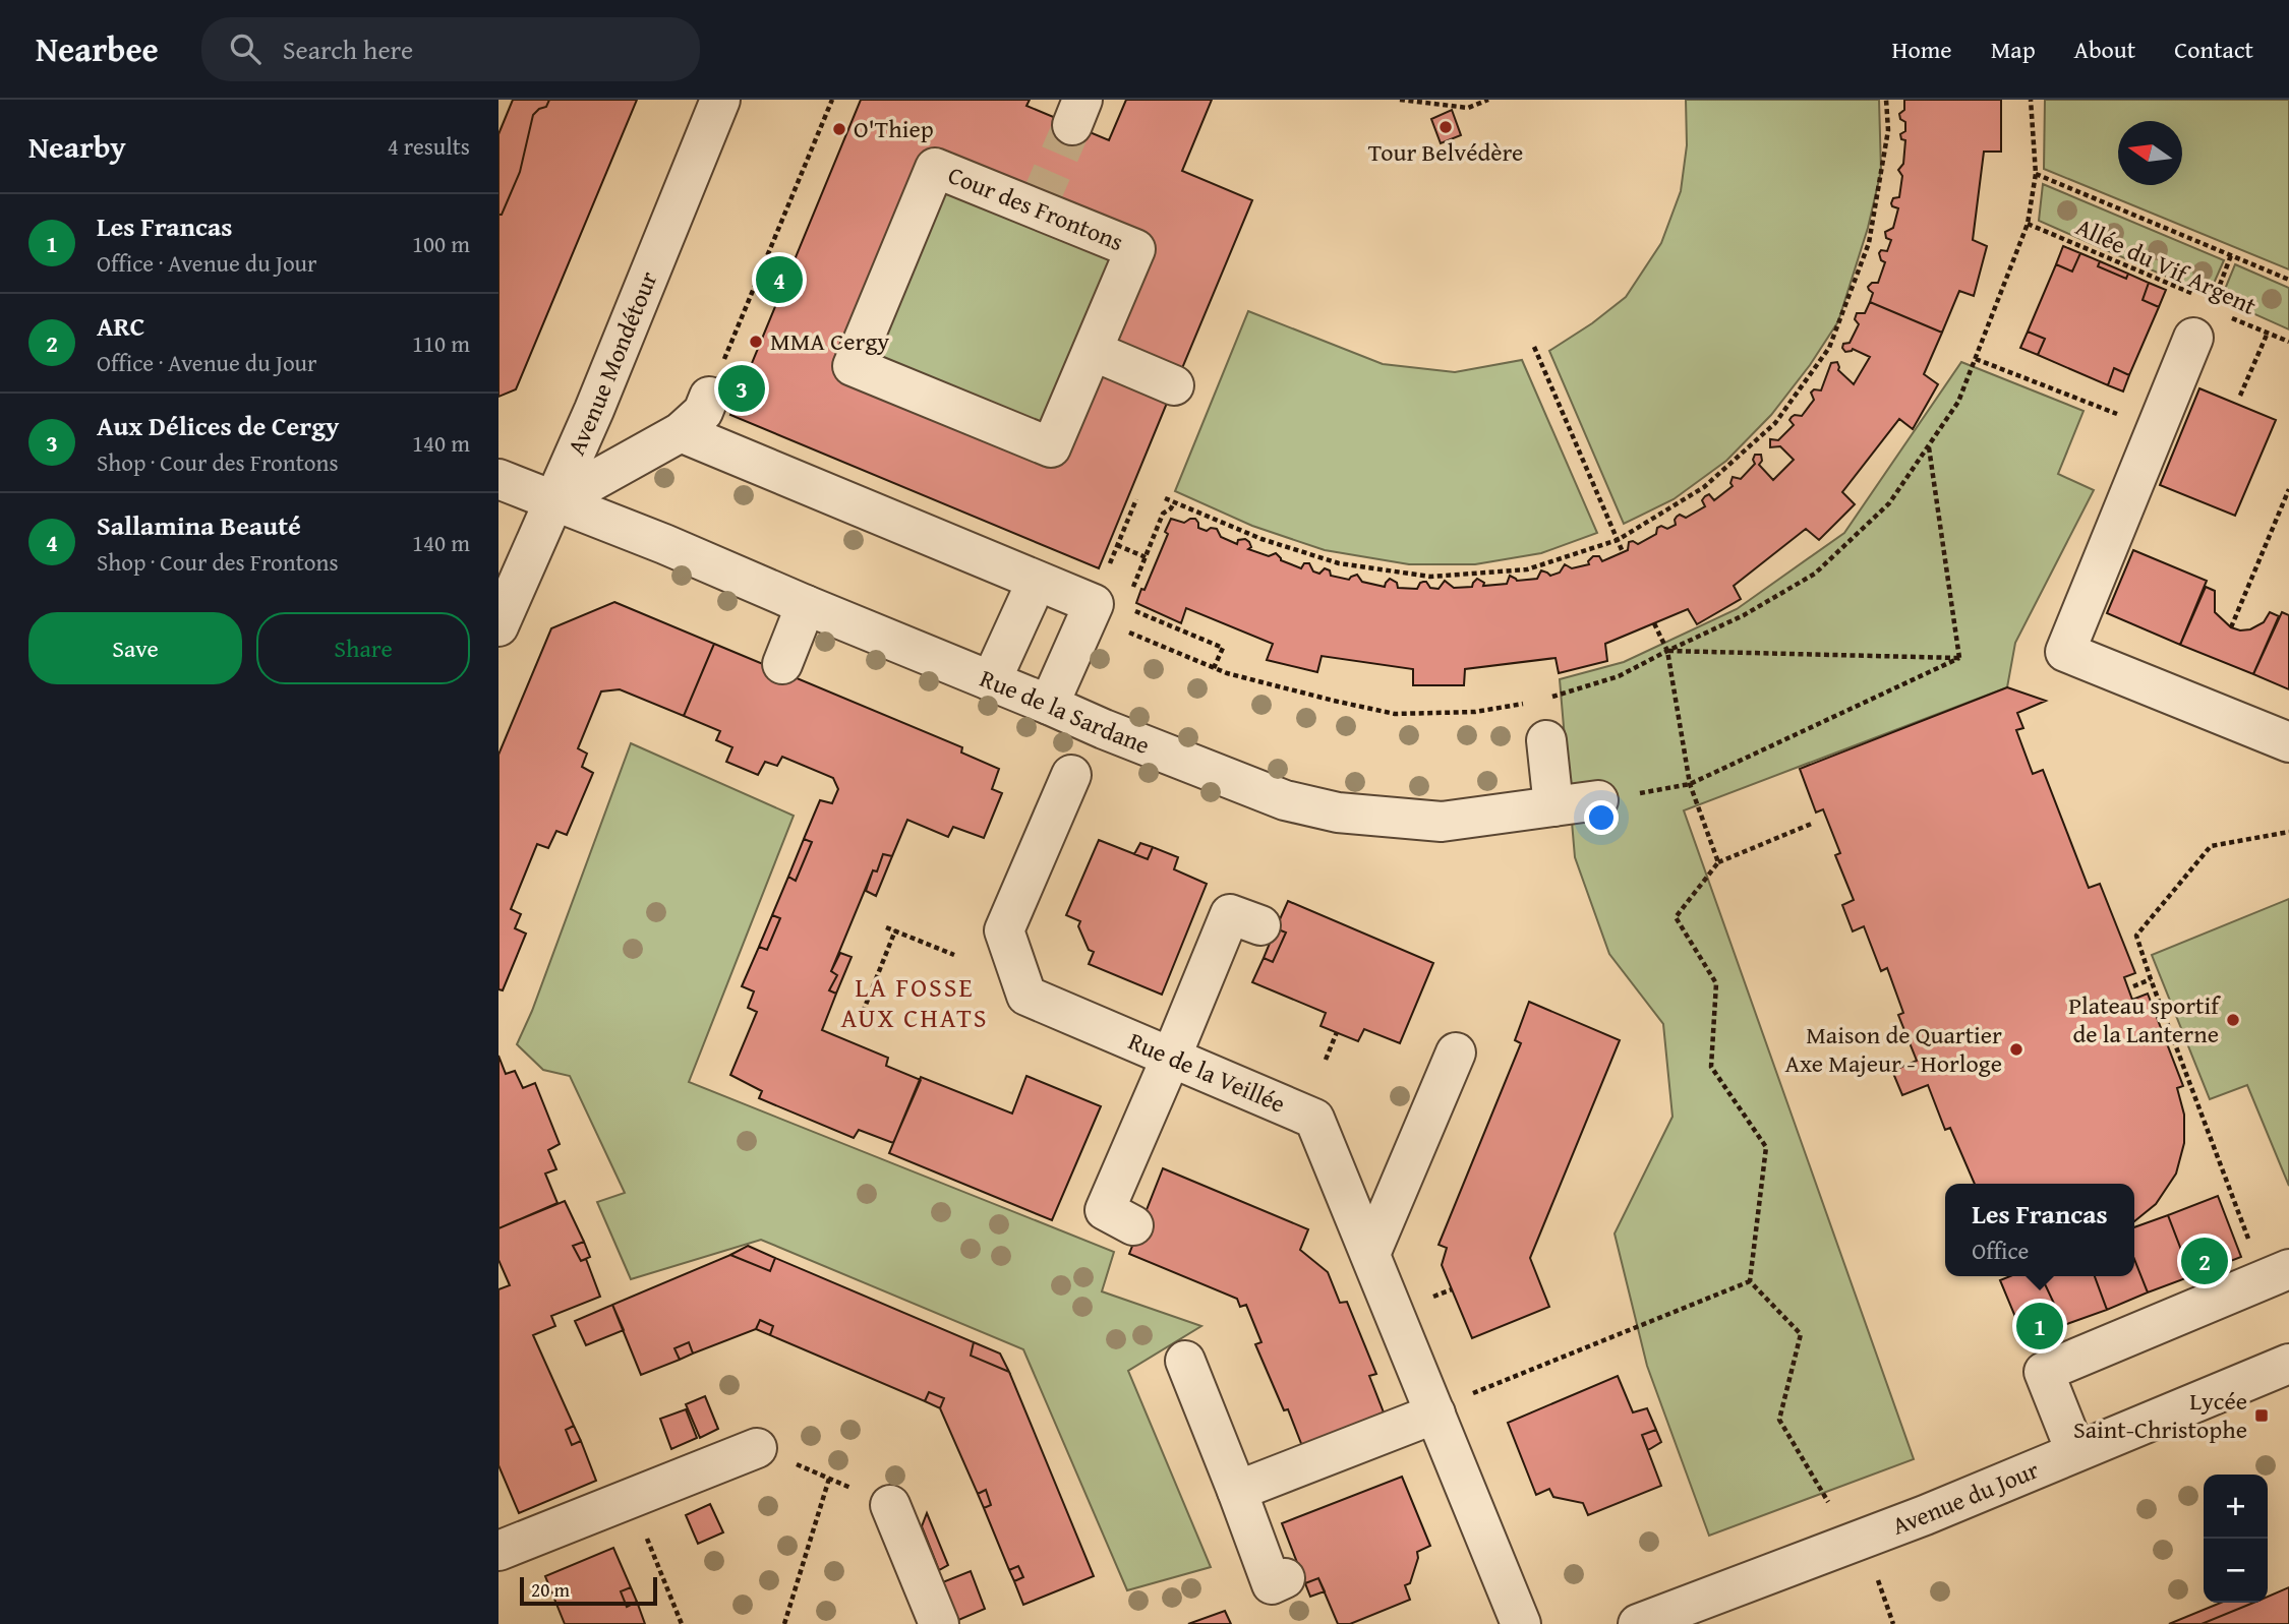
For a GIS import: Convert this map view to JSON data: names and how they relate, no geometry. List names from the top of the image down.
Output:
{
  "streets": {
    "street": [
      "Cour des Frontons",
      "Avenue Mondétour",
      "Rue de la Sardane",
      "Rue de la Veillée",
      "Avenue du Jour"
    ],
    "path": ["Allée du Vif Argent"]
  },
  "crossings": [
    ["Avenue Mondétour", "Rue de la Sardane"]
  ],
  "districts": ["LA FOSSE AUX CHATS"],
  "places": {
    "other": [
      "Tour Belvédère",
      "O'Thiep",
      "MMA Cergy",
      "Plateau sportif de la Lanterne",
      "Maison de Quartier Axe Majeur - Horloge"
    ],
    "transit": ["Lycée Saint-Christophe"]
  },
  "scale_bar": "20 m",
  "north": "left",
  "page": {
    "header": "Nearbee",
    "search": "Search here",
    "nav": [
      "Home",
      "Map",
      "About",
      "Contact"
    ],
    "heading": ["Nearby", "4 results"],
    "list": [
      {
        "mark": "1",
        "name": "Les Francas",
        "note": "Office · Avenue du Jour",
        "value": "100 m"
      },
      {
        "mark": "2",
        "name": "ARC",
        "note": "Office · Avenue du Jour",
        "value": "110 m"
      },
      {
        "mark": "3",
        "name": "Aux Délices de Cergy",
        "note": "Shop · Cour des Frontons",
        "value": "140 m"
      },
      {
        "mark": "4",
        "name": "Sallamina Beauté",
        "note": "Shop · Cour des Frontons",
        "value": "140 m"
      }
    ],
    "pins": [
      "4",
      "3",
      "2",
      "1"
    ],
    "buttons": ["Save", "Share"],
    "popup": ["Les Francas", "Office"],
    "map_buttons": ["+", "−"],
    "scale": "20 m"
  }
}
